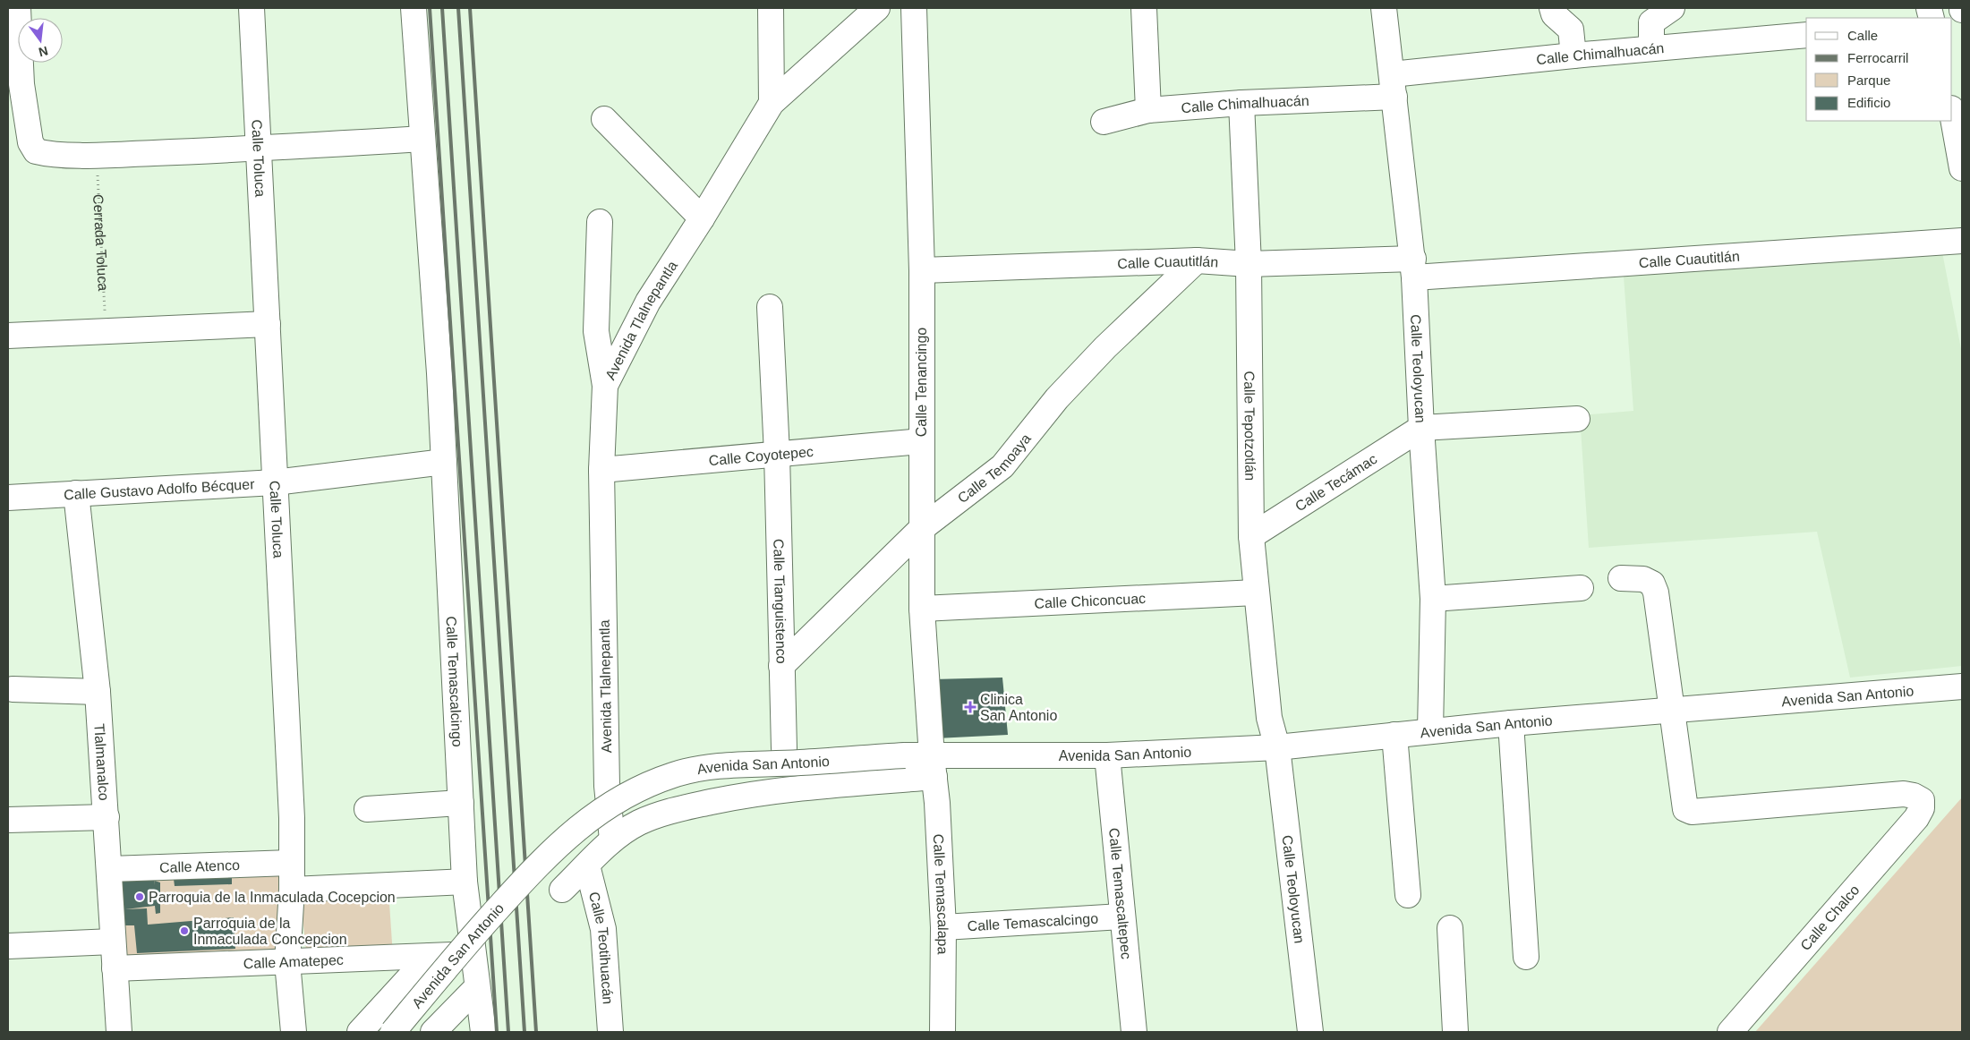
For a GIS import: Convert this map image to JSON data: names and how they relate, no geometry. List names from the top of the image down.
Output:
{
  "streets": {
    "street": [
      "Calle Chimalhuacán",
      "Calle Toluca",
      "Calle Cuautitlán",
      "Avenida Tlalnepantla",
      "Calle Teoloyucan",
      "Calle Tenancingo",
      "Calle Tepotzotlán",
      "Calle Coyotepec",
      "Calle Temoaya",
      "Calle Tecámac",
      "Calle Gustavo Adolfo Bécquer",
      "Calle Tianguistenco",
      "Calle Chiconcuac",
      "Calle Temascalcingo",
      "Avenida San Antonio",
      "Tlalmanalco",
      "Calle Atenco",
      "Calle Temascalapa",
      "Calle Temascaltepec",
      "Calle Chalco",
      "Calle Teotihuacán",
      "Calle Amatepec"
    ],
    "path": ["Cerrada Toluca"]
  },
  "crossings": [
    ["Calle Chimalhuacán", "Calle Teoloyucan"],
    ["Calle Chimalhuacán", "Calle Tepotzotlán"],
    ["Calle Toluca", "Calle Gustavo Adolfo Bécquer"],
    ["Calle Toluca", "Calle Atenco"],
    ["Calle Toluca", "Calle Amatepec"],
    ["Calle Cuautitlán", "Calle Teoloyucan"],
    ["Calle Cuautitlán", "Calle Tenancingo"],
    ["Calle Cuautitlán", "Calle Tepotzotlán"],
    ["Calle Cuautitlán", "Calle Temoaya"],
    ["Avenida Tlalnepantla", "Calle Coyotepec"],
    ["Avenida Tlalnepantla", "Avenida San Antonio"],
    ["Calle Teoloyucan", "Calle Tepotzotlán"],
    ["Calle Teoloyucan", "Calle Tecámac"],
    ["Calle Teoloyucan", "Avenida San Antonio"],
    ["Calle Tenancingo", "Calle Coyotepec"],
    ["Calle Tenancingo", "Calle Temoaya"],
    ["Calle Tenancingo", "Calle Chiconcuac"],
    ["Calle Tenancingo", "Avenida San Antonio"],
    ["Calle Tenancingo", "Calle Temascalapa"],
    ["Calle Tepotzotlán", "Calle Tecámac"],
    ["Calle Tepotzotlán", "Calle Chiconcuac"],
    ["Calle Tepotzotlán", "Avenida San Antonio"],
    ["Calle Coyotepec", "Calle Tianguistenco"],
    ["Calle Temoaya", "Calle Tianguistenco"],
    ["Calle Gustavo Adolfo Bécquer", "Calle Temascalcingo"],
    ["Calle Gustavo Adolfo Bécquer", "Tlalmanalco"],
    ["Calle Temascalcingo", "Calle Temascalapa"],
    ["Calle Temascalcingo", "Calle Temascaltepec"],
    ["Calle Temascalcingo", "Calle Amatepec"],
    ["Avenida San Antonio", "Calle Temascalapa"],
    ["Avenida San Antonio", "Calle Temascaltepec"],
    ["Avenida San Antonio", "Calle Chalco"],
    ["Avenida San Antonio", "Calle Teotihuacán"],
    ["Avenida San Antonio", "Calle Amatepec"],
    ["Tlalmanalco", "Calle Atenco"],
    ["Tlalmanalco", "Calle Amatepec"]
  ],
  "places": {
    "health": ["Clinica San Antonio"],
    "other": ["Parroquia de la Inmaculada Cocepcion", "Parroquia de la Inmaculada Concepcion"]
  },
  "legend": [
    "Calle",
    "Ferrocarril",
    "Parque",
    "Edificio"
  ],
  "north": "bottom"
}
